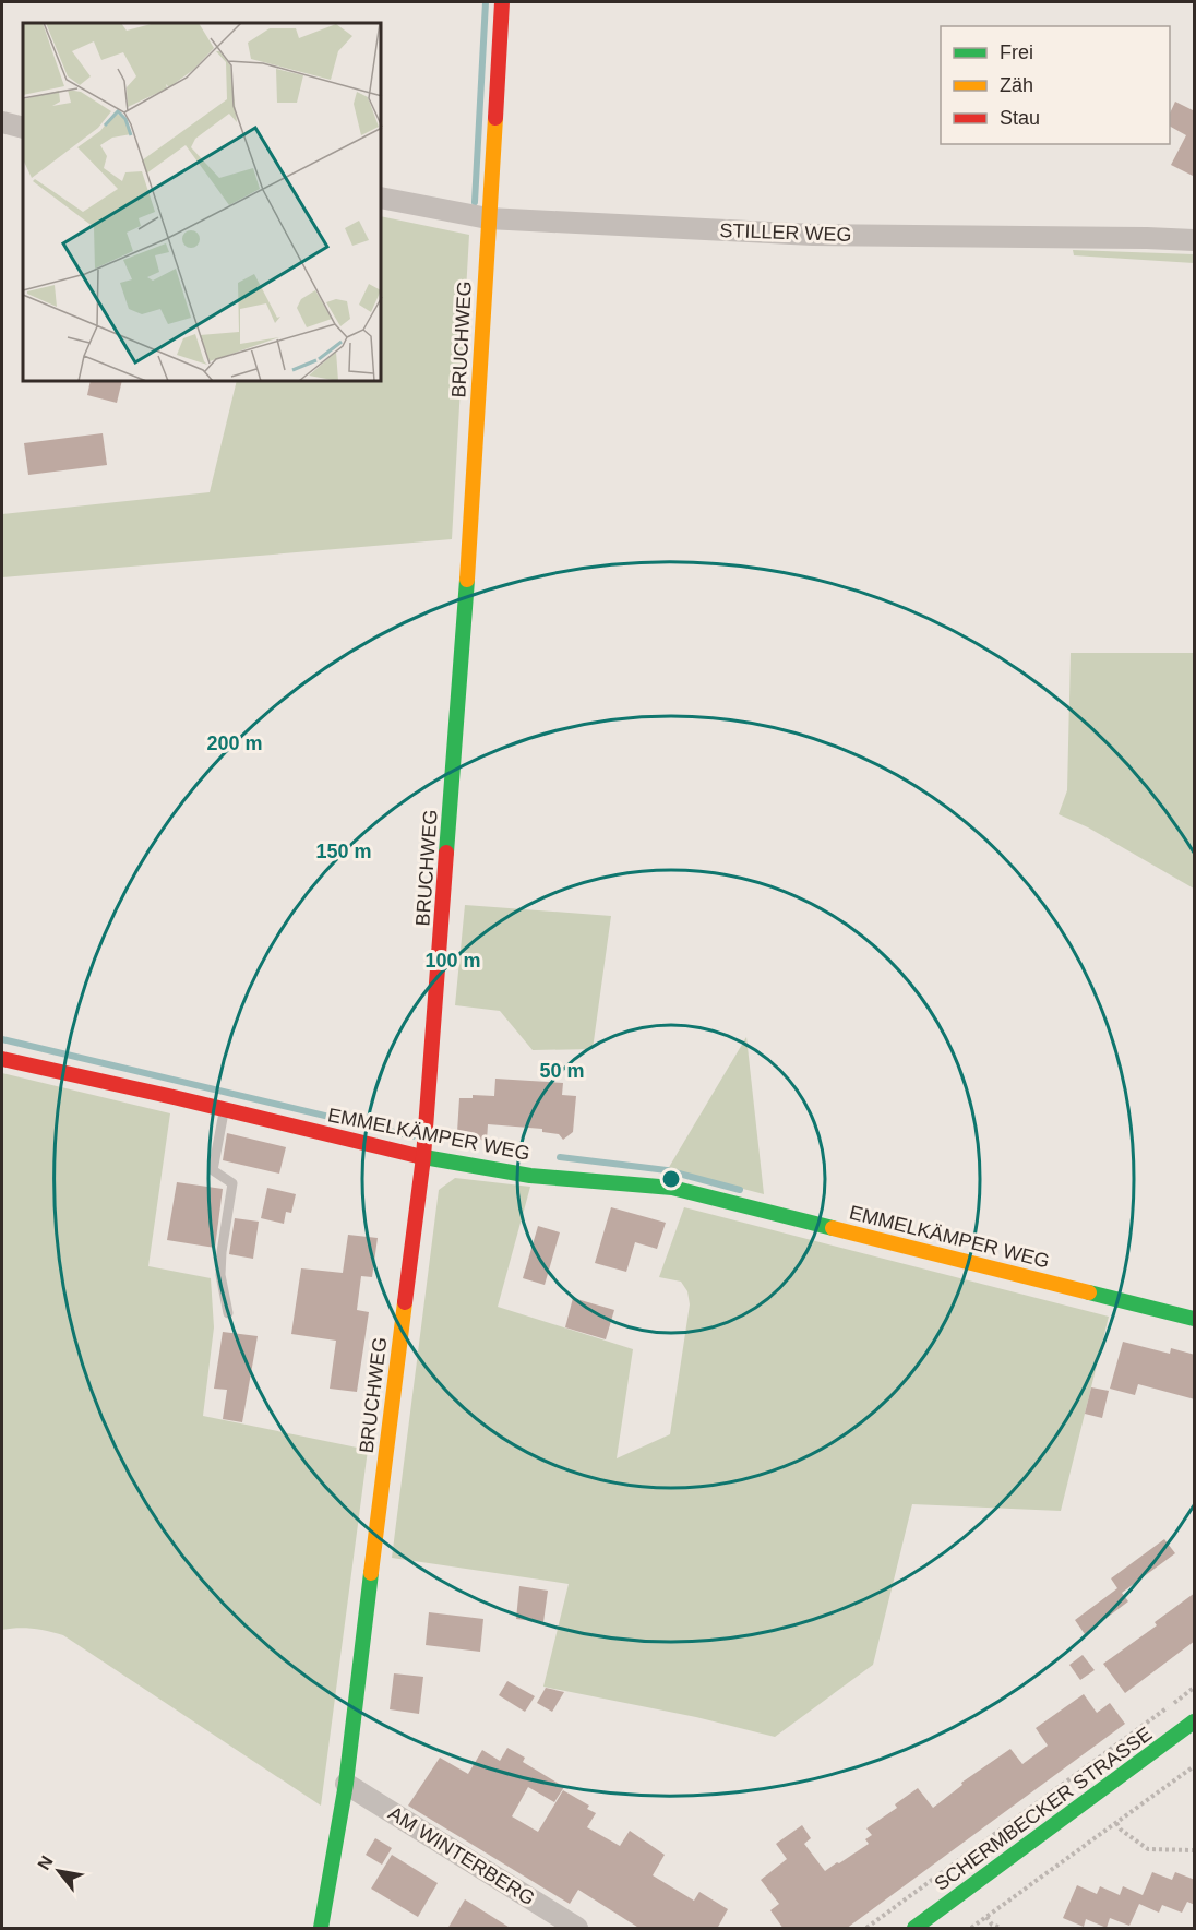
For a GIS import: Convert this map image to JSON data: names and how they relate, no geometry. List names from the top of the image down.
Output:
{
  "streets": {
    "street": [
      "STILLER WEG",
      "BRUCHWEG",
      "EMMELKÄMPER WEG",
      "SCHERMBECKER STRASSE",
      "AM WINTERBERG"
    ]
  },
  "crossings": [
    ["STILLER WEG", "BRUCHWEG"],
    ["BRUCHWEG", "EMMELKÄMPER WEG"],
    ["BRUCHWEG", "AM WINTERBERG"]
  ],
  "legend": ["Frei", "Zäh", "Stau"],
  "north": "top left",
  "rings": [
    "200 m",
    "150 m",
    "100 m",
    "50 m"
  ]
}
